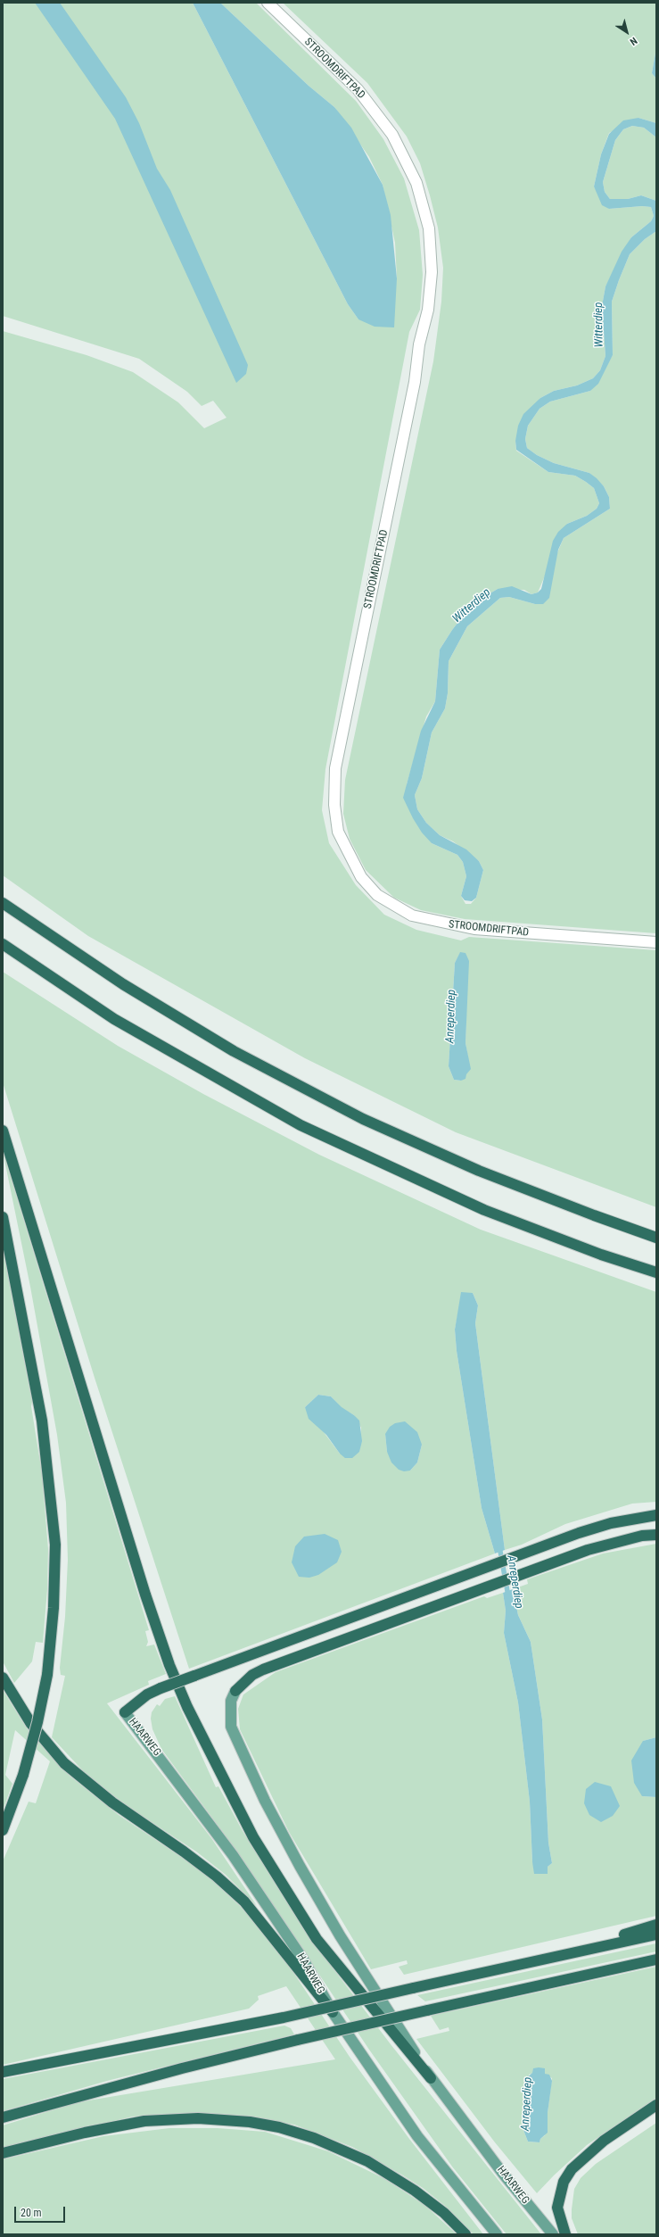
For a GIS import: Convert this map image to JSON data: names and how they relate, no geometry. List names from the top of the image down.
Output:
{
  "streets": {
    "main road": ["HAARWEG"],
    "street": ["STROOMDRIFTPAD"]
  },
  "water": ["Witterdiep", "Anreperdiep"],
  "scale_bar": "20 m",
  "north": "bottom right"
}
